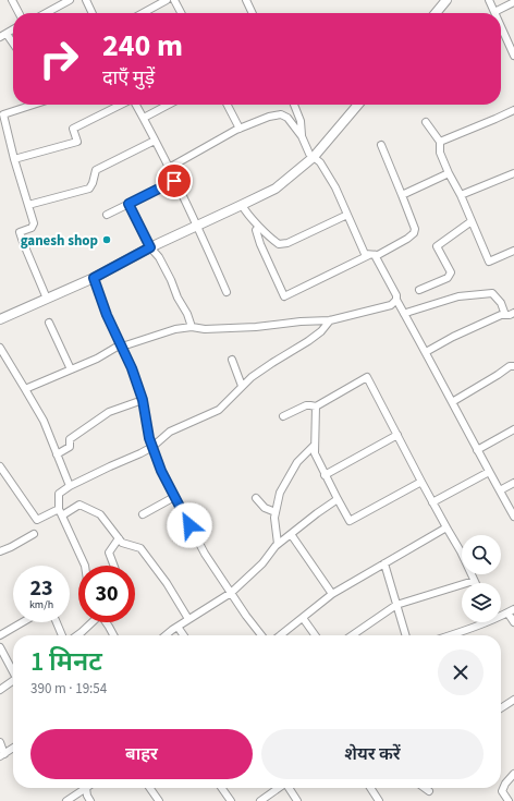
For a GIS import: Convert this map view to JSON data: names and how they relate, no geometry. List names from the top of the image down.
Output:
{
  "places": ["ganesh shop"],
  "page": {
    "turn": ["240 m", "दाएँ मुड़ें"],
    "speed": "23 km/h",
    "limit": "30",
    "heading": ["1 मिनट", "390 m · 19:54"],
    "buttons": ["बाहर", "शेयर करें"]
  }
}
